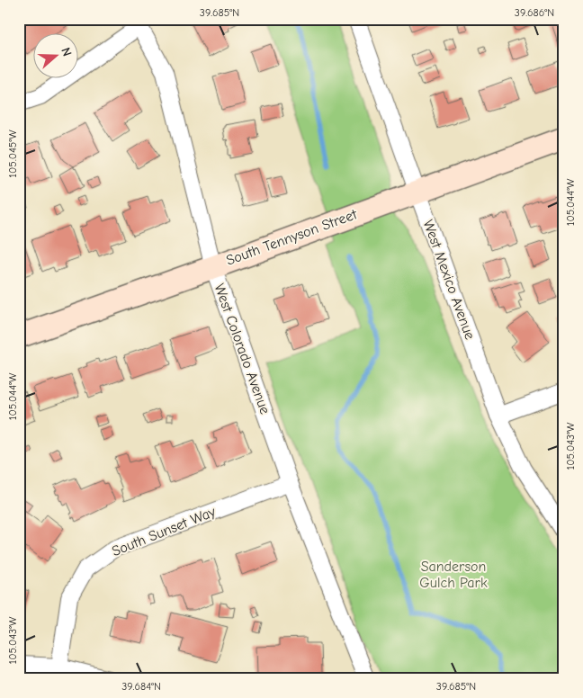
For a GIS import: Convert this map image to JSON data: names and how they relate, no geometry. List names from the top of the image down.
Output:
{
  "streets": {
    "street": [
      "South Tennyson Street",
      "West Mexico Avenue",
      "West Colorado Avenue",
      "South Sunset Way"
    ]
  },
  "crossings": [
    ["South Tennyson Street", "West Mexico Avenue"],
    ["South Tennyson Street", "West Colorado Avenue"],
    ["West Colorado Avenue", "South Sunset Way"]
  ],
  "parks": ["Sanderson Gulch Park"],
  "north": "right",
  "coordinates": [
    "39.685°N",
    "39.686°N",
    "105.045°W",
    "105.044°W",
    "105.043°W",
    "39.684°N"
  ]
}
